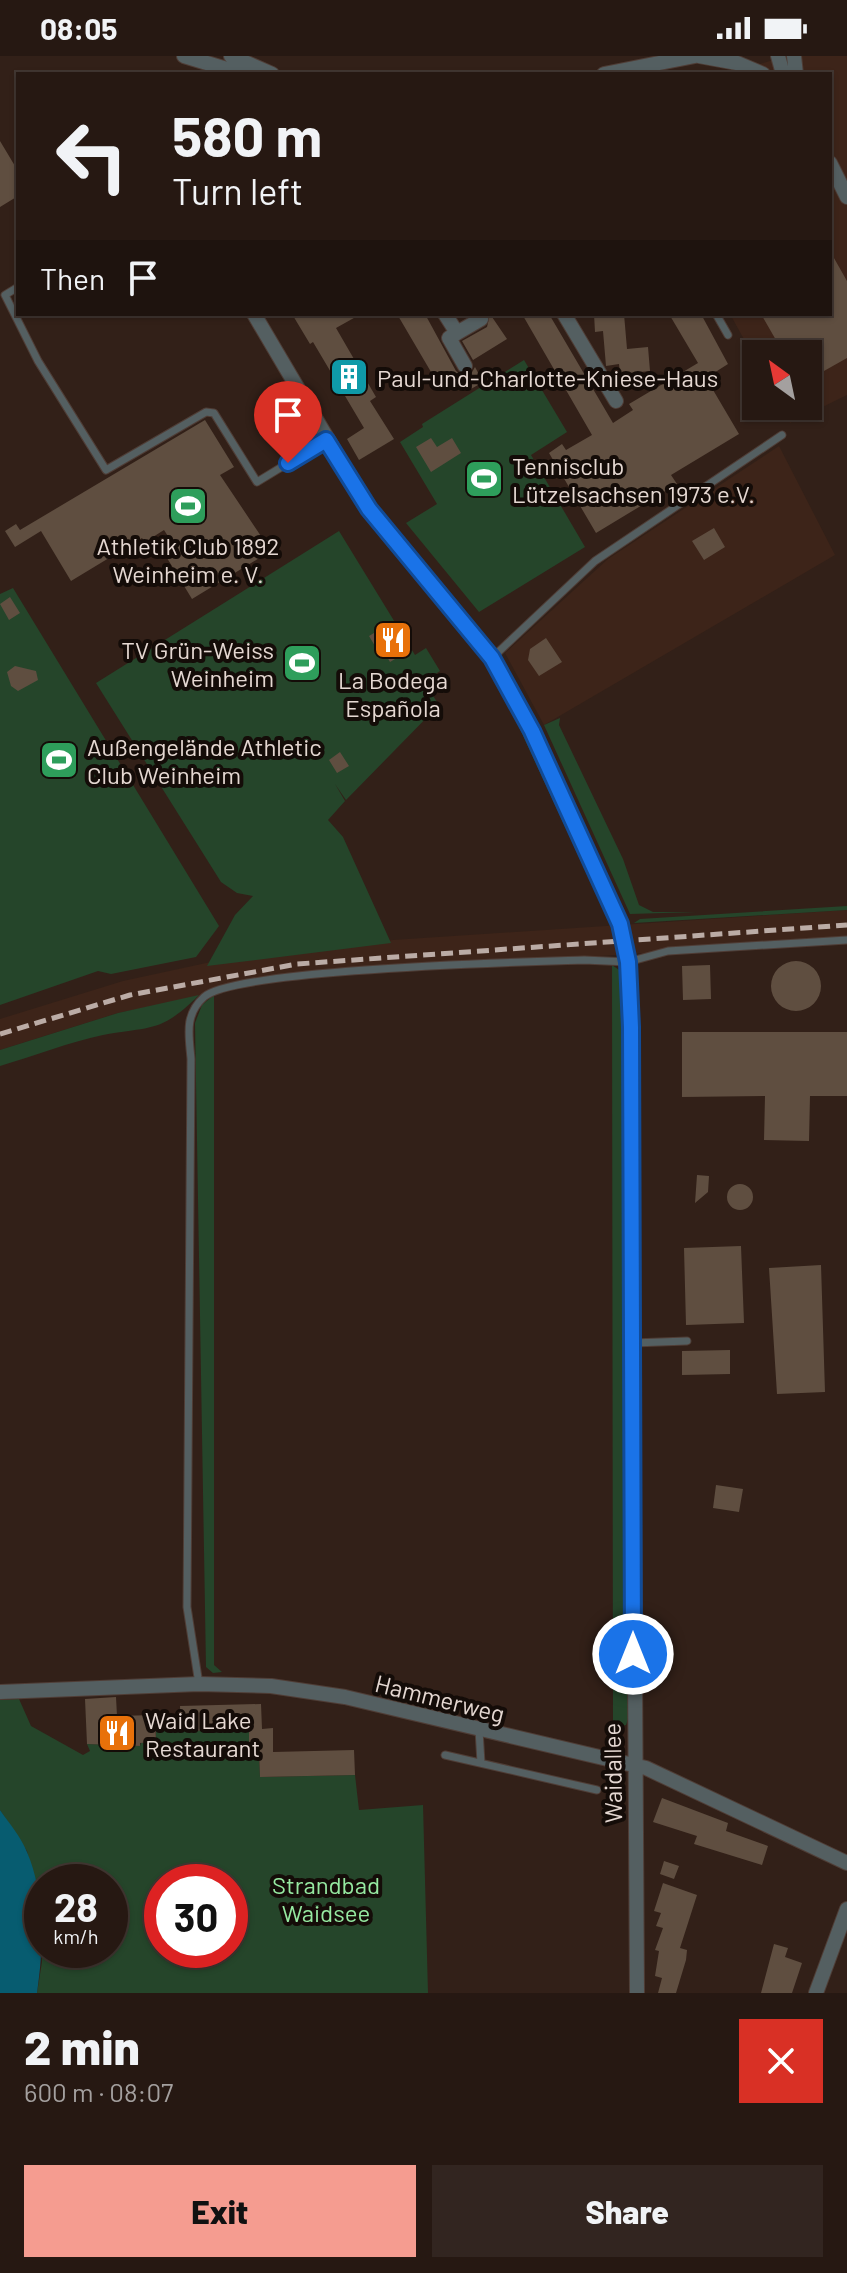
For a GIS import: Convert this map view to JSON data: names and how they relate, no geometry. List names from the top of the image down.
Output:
{
  "streets": {
    "street": ["Hammerweg", "Waidallee"]
  },
  "crossings": [
    ["Hammerweg", "Waidallee"]
  ],
  "parks": ["Strandbad Waidsee"],
  "places": {
    "building": ["Paul-und-Charlotte-Kniese-Haus"],
    "sports": [
      "Tennisclub Lützelsachsen 1973 e.V.",
      "Athletik Club 1892 Weinheim e. V.",
      "TV Grün-Weiss Weinheim",
      "Außengelände Athletic Club Weinheim"
    ],
    "restaurant": ["La Bodega Española", "Waid Lake Restaurant"]
  },
  "north": "top left",
  "page": {
    "status": "08:05",
    "turn": ["580 m", "Turn left"],
    "then": "Then",
    "speed": "28 km/h",
    "limit": "30",
    "heading": ["2 min", "600 m · 08:07"],
    "buttons": ["Exit", "Share"]
  }
}
